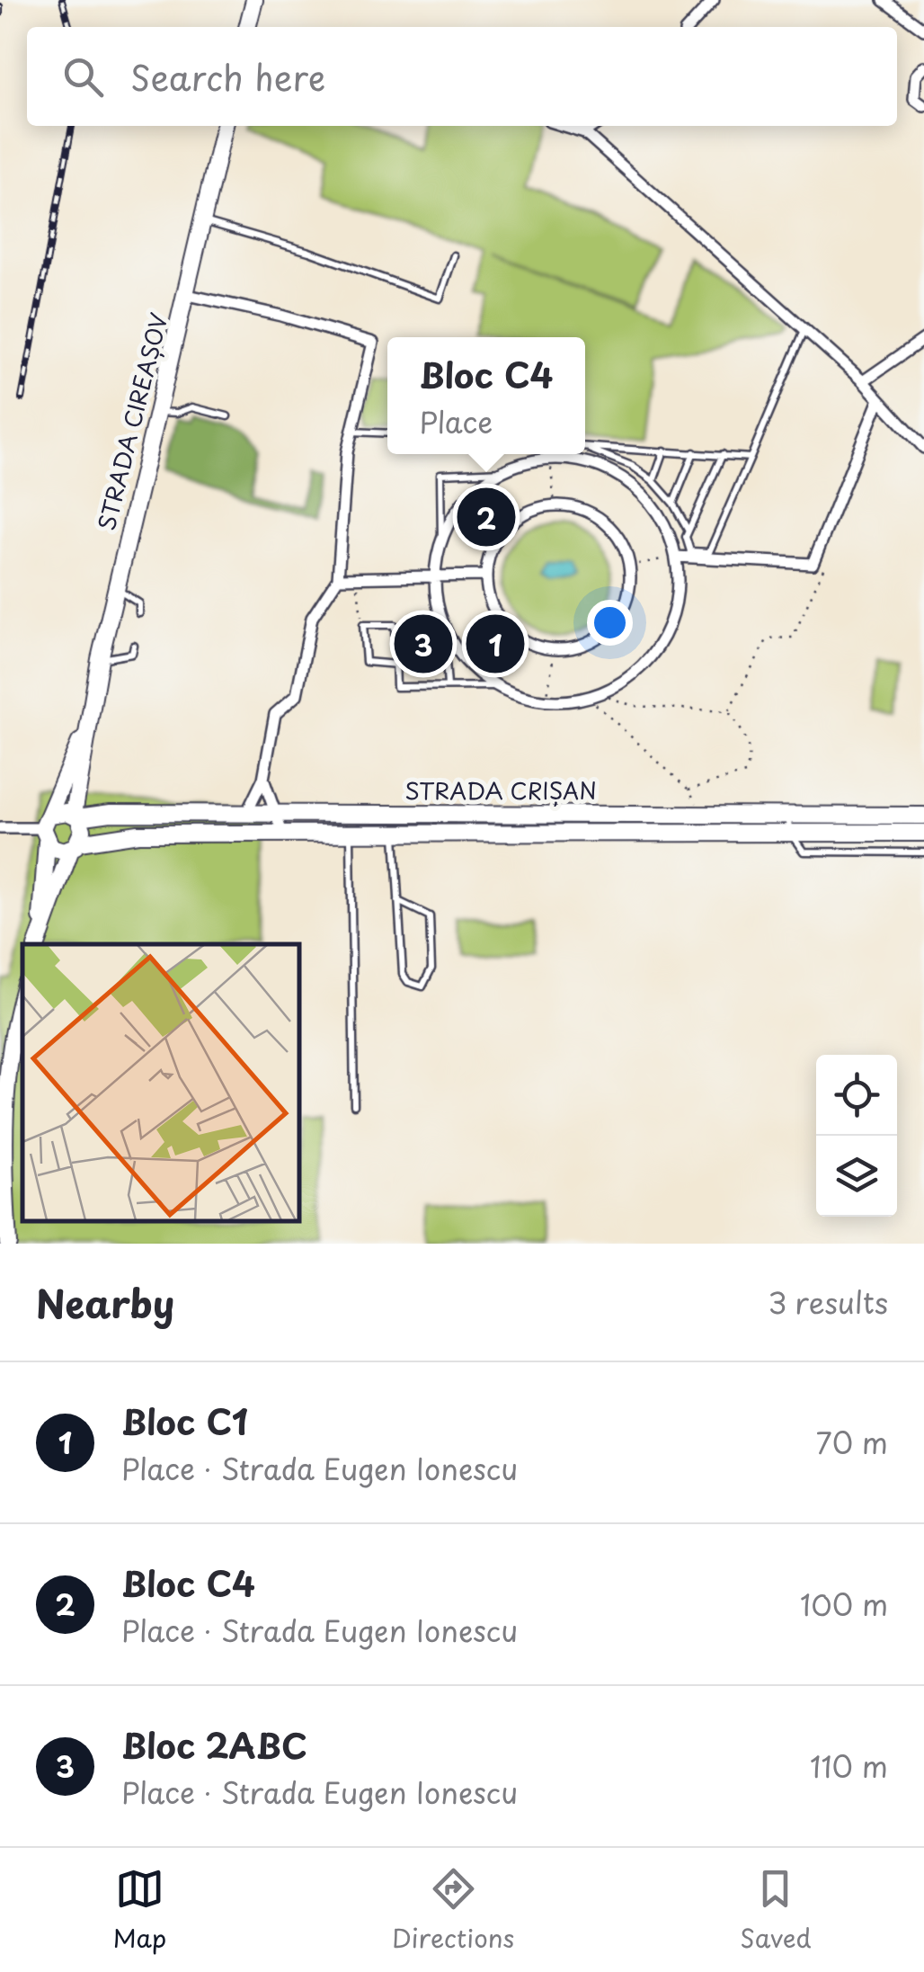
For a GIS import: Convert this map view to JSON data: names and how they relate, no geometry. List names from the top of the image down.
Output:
{
  "streets": {
    "main road": ["STRADA CIREAȘOV", "STRADA CRIȘAN"]
  },
  "crossings": [
    ["STRADA CIREAȘOV", "STRADA CRIȘAN"]
  ],
  "page": {
    "search": "Search here",
    "popup": ["Bloc C4", "Place"],
    "pins": ["2", "1", "3"],
    "heading": ["Nearby", "3 results"],
    "list": [
      {
        "mark": "1",
        "name": "Bloc C1",
        "note": "Place · Strada Eugen Ionescu",
        "value": "70 m"
      },
      {
        "mark": "2",
        "name": "Bloc C4",
        "note": "Place · Strada Eugen Ionescu",
        "value": "100 m"
      },
      {
        "mark": "3",
        "name": "Bloc 2ABC",
        "note": "Place · Strada Eugen Ionescu",
        "value": "110 m"
      }
    ],
    "nav": ["Map", "Directions", "Saved"]
  }
}
